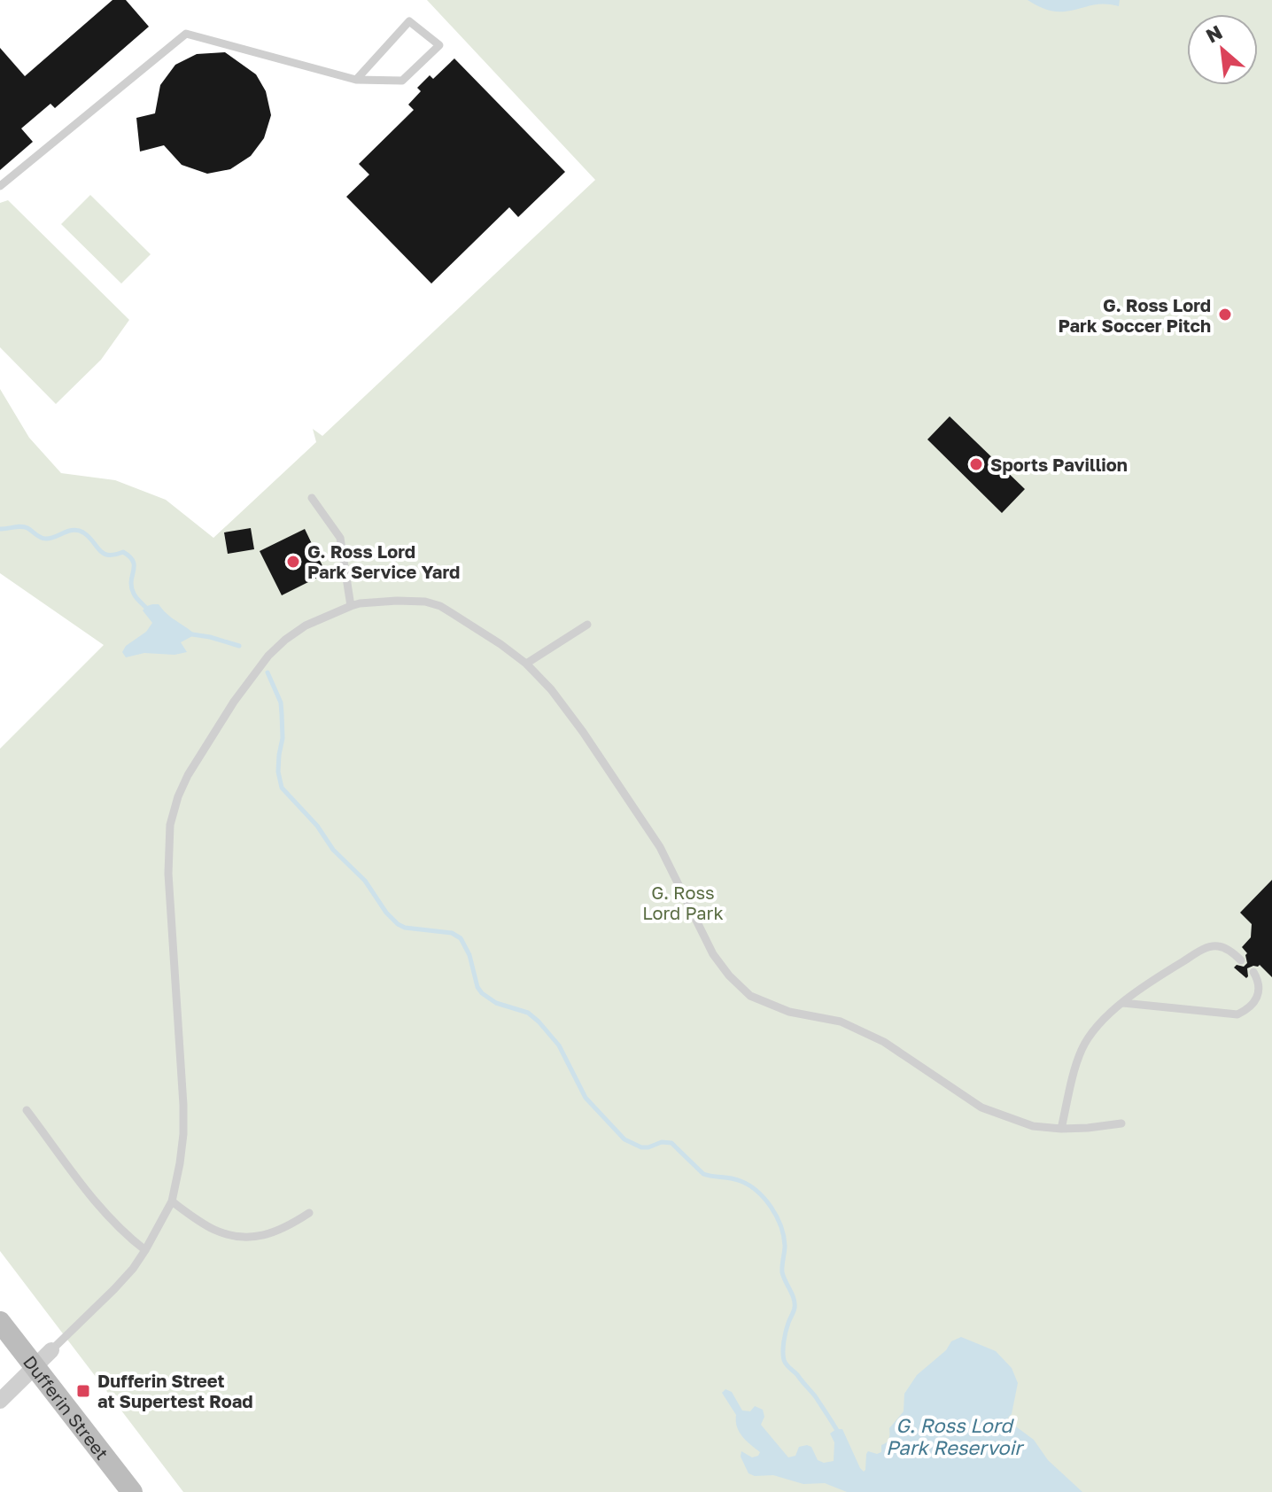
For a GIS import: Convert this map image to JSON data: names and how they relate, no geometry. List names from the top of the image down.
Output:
{
  "streets": {
    "main road": ["Dufferin Street"]
  },
  "water": ["G. Ross Lord Park Reservoir"],
  "parks": ["G. Ross Lord Park"],
  "places": {
    "other": ["G. Ross Lord Park Soccer Pitch", "Sports Pavillion", "G. Ross Lord Park Service Yard"],
    "transit": ["Dufferin Street at Supertest Road"]
  },
  "north": "top left"
}
